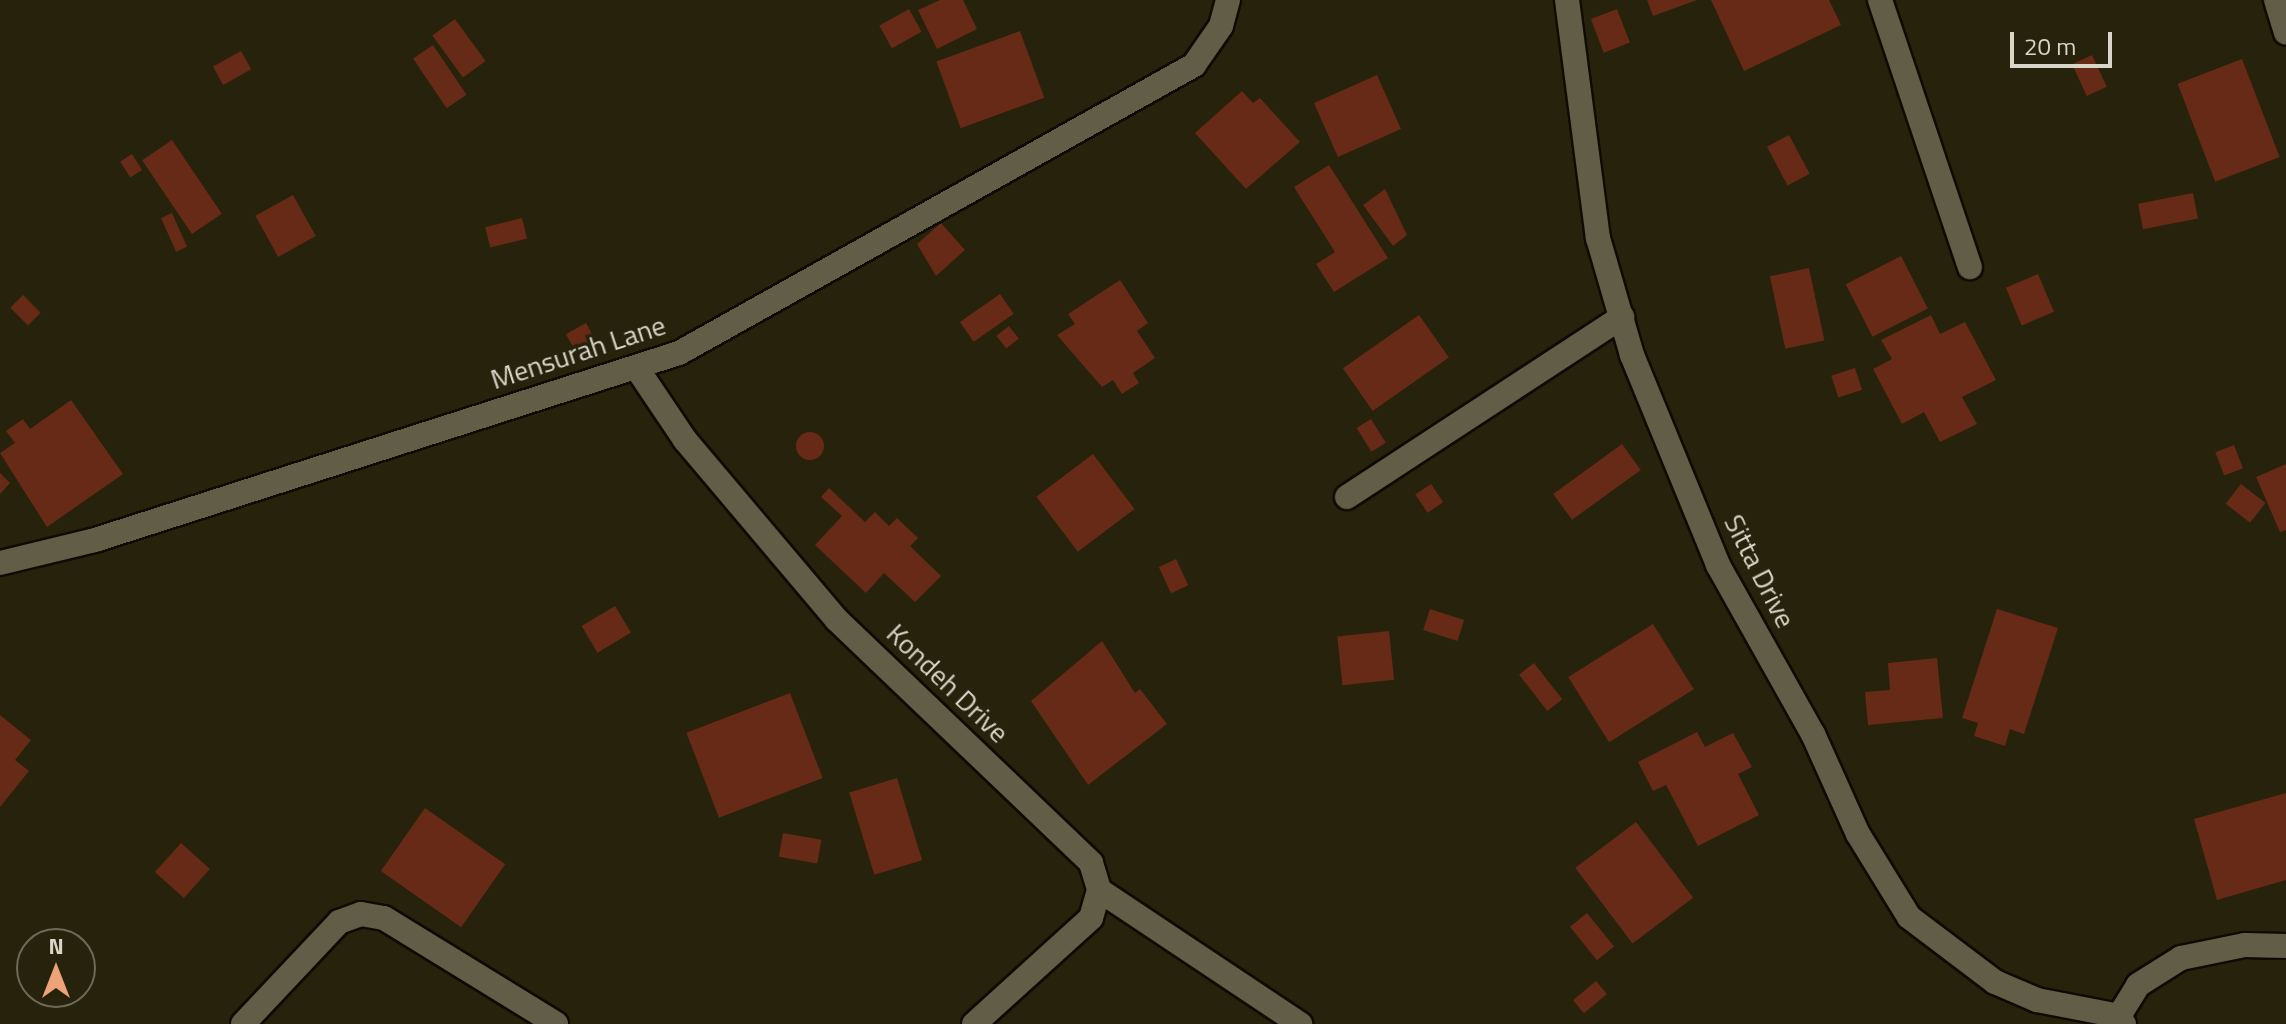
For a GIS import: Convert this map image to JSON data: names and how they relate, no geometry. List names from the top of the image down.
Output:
{
  "streets": {
    "street": ["Mensurah Lane", "Sitta Drive", "Kondeh Drive"]
  },
  "crossings": [
    ["Mensurah Lane", "Kondeh Drive"]
  ],
  "scale_bar": "20 m",
  "north": "top"
}
